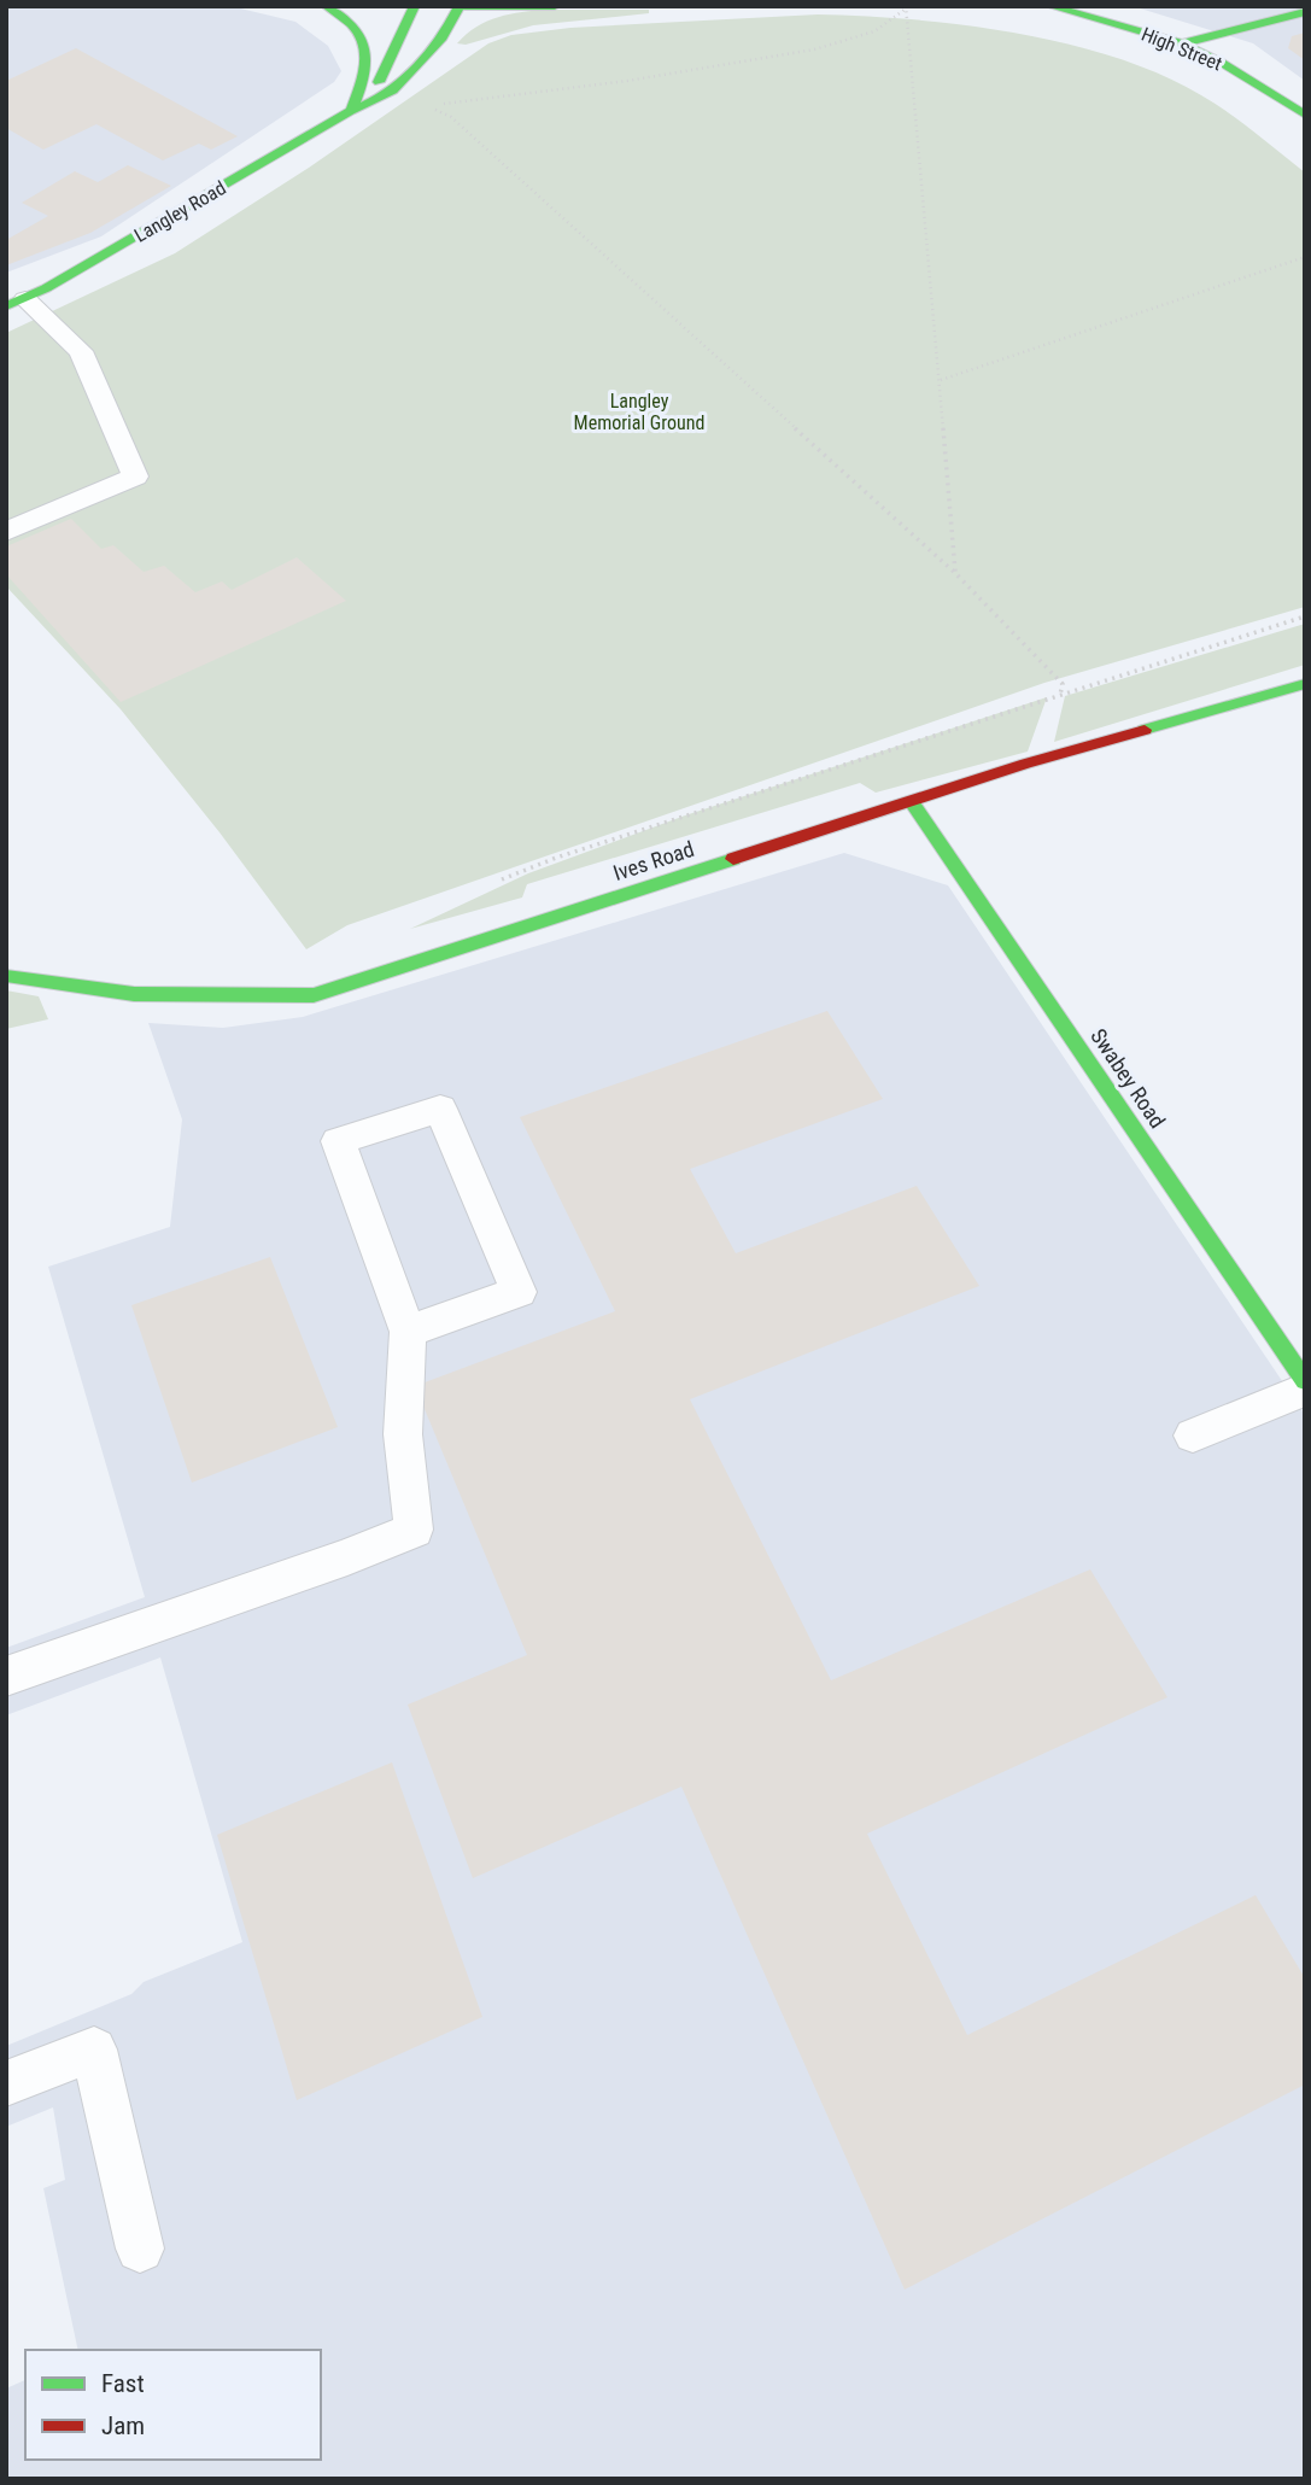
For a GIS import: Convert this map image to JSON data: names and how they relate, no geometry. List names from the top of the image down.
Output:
{
  "streets": {
    "street": [
      "High Street",
      "Langley Road",
      "Ives Road",
      "Swabey Road"
    ]
  },
  "crossings": [
    ["Ives Road", "Swabey Road"]
  ],
  "parks": ["Langley Memorial Ground"],
  "legend": ["Fast", "Jam"]
}
